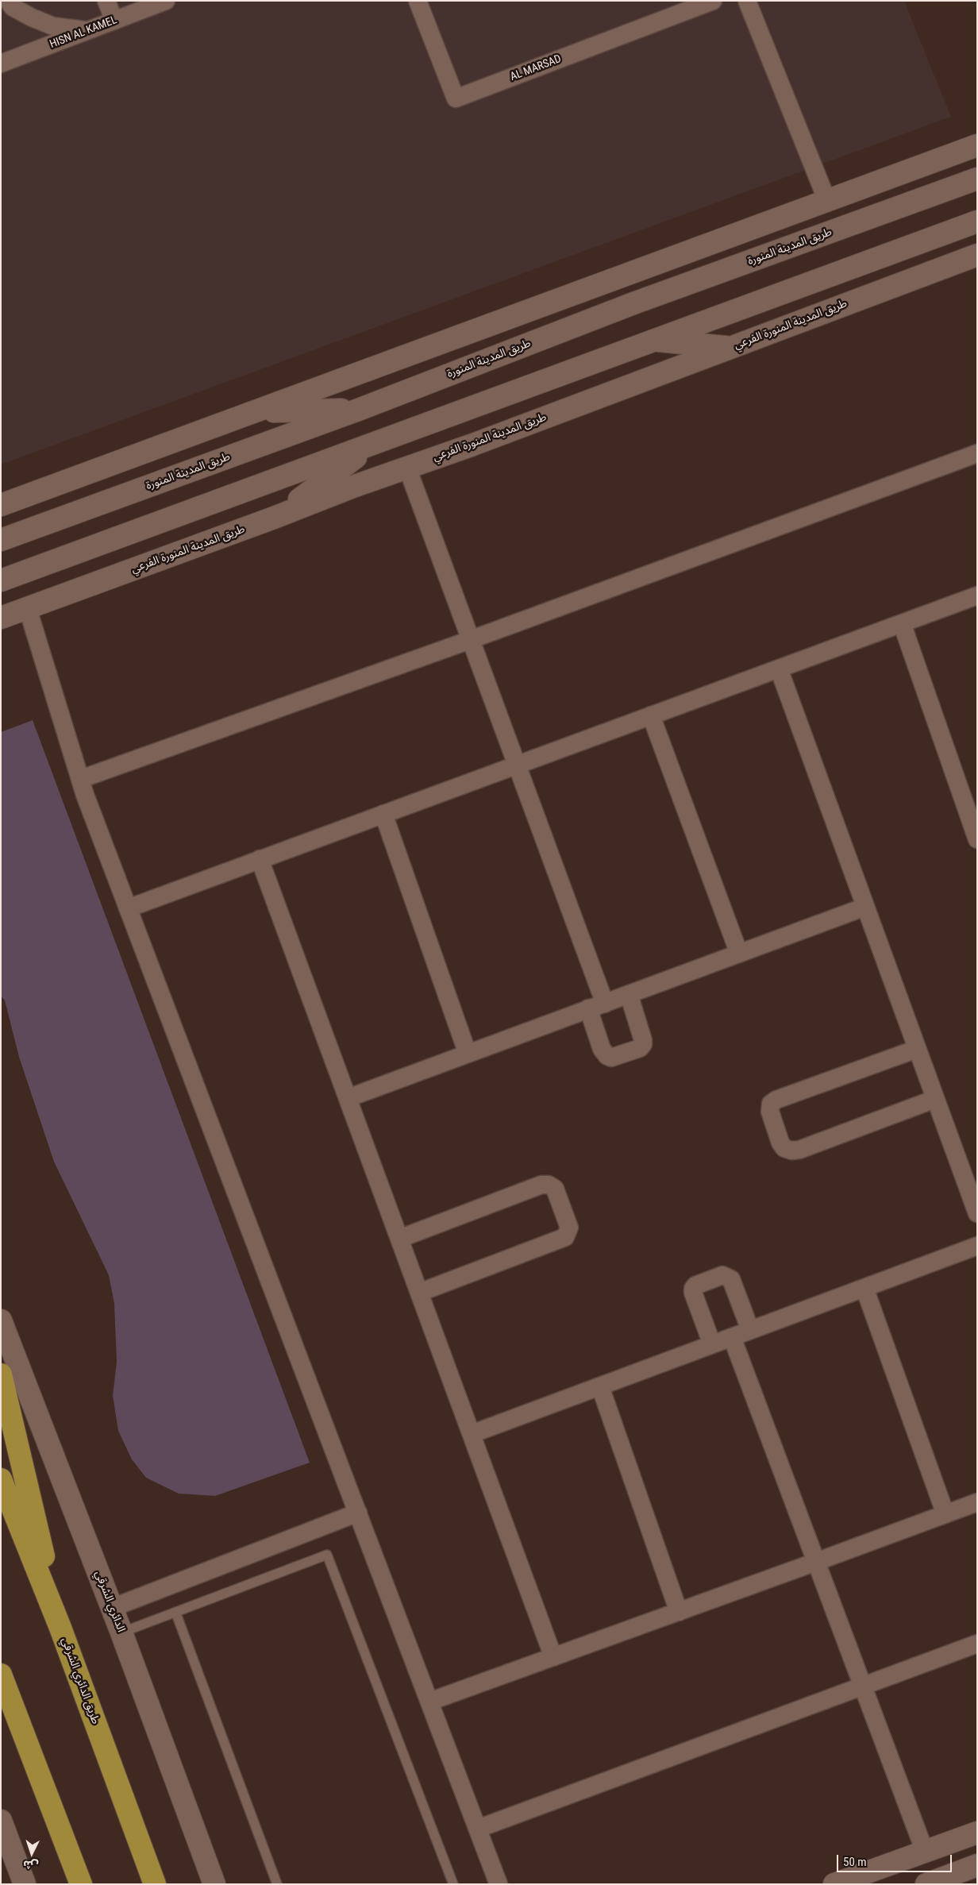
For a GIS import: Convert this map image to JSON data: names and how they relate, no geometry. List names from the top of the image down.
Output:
{
  "streets": {
    "highway": ["طريق الدائري الشرقي"],
    "street": [
      "HISN AL KAMEL",
      "AL MARSAD",
      "طريق المدينة المنورة",
      "طريق المدينة المنورة الفرعي",
      "الدائري الشرقي"
    ]
  },
  "scale_bar": "50 m",
  "north": "bottom"
}
